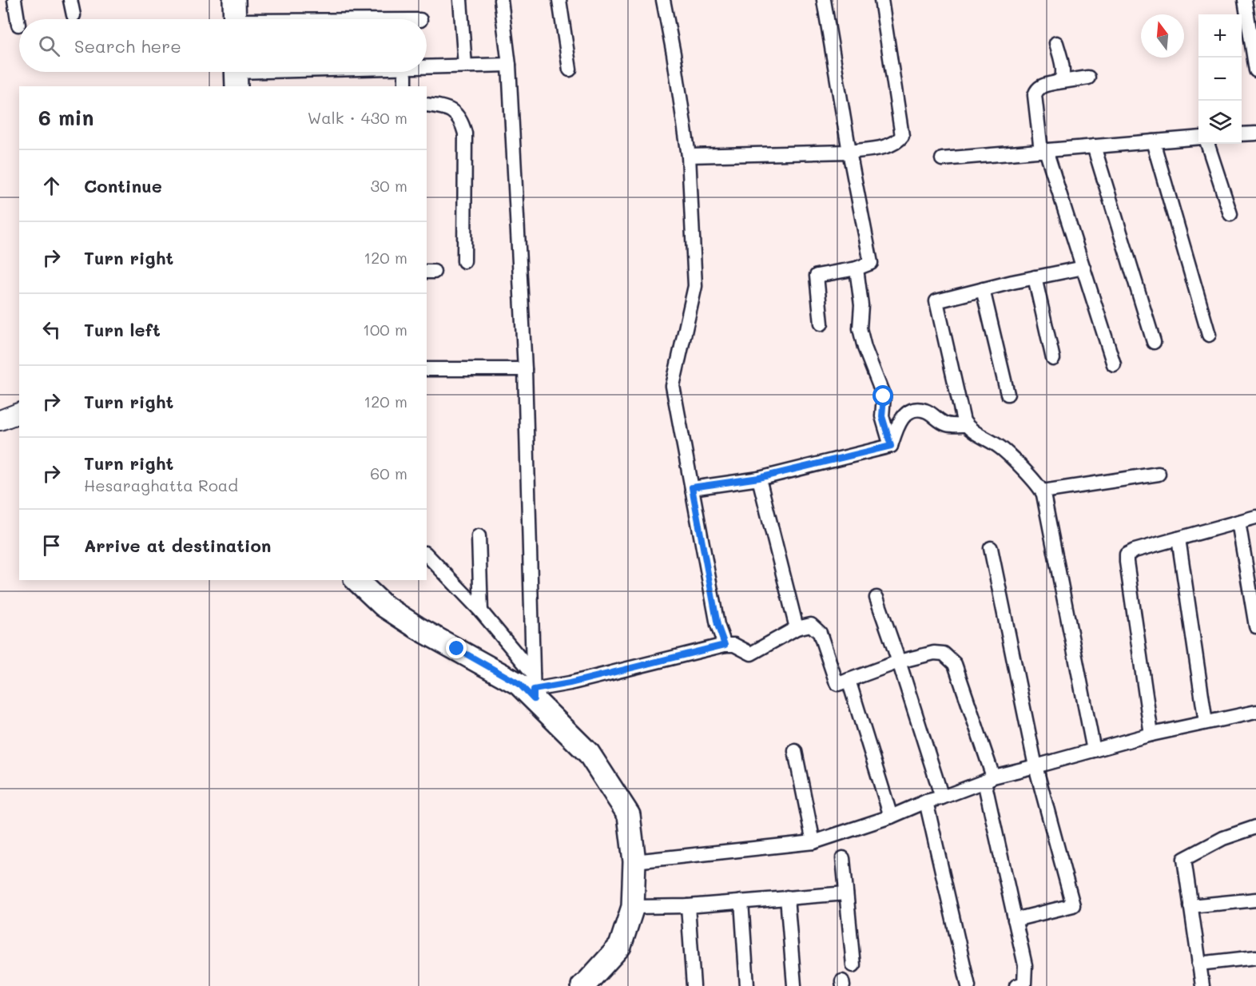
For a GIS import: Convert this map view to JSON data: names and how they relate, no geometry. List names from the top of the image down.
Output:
{
  "north": "top",
  "page": {
    "map_buttons": ["+", "−"],
    "search": "Search here",
    "heading": ["6 min", "Walk · 430 m"],
    "list": [
      ["Continue", "30 m"],
      ["Turn right", "120 m"],
      ["Turn left", "100 m"],
      ["Turn right", "120 m"],
      ["Turn right", "Hesaraghatta Road", "60 m"],
      "Arrive at destination"
    ]
  }
}
